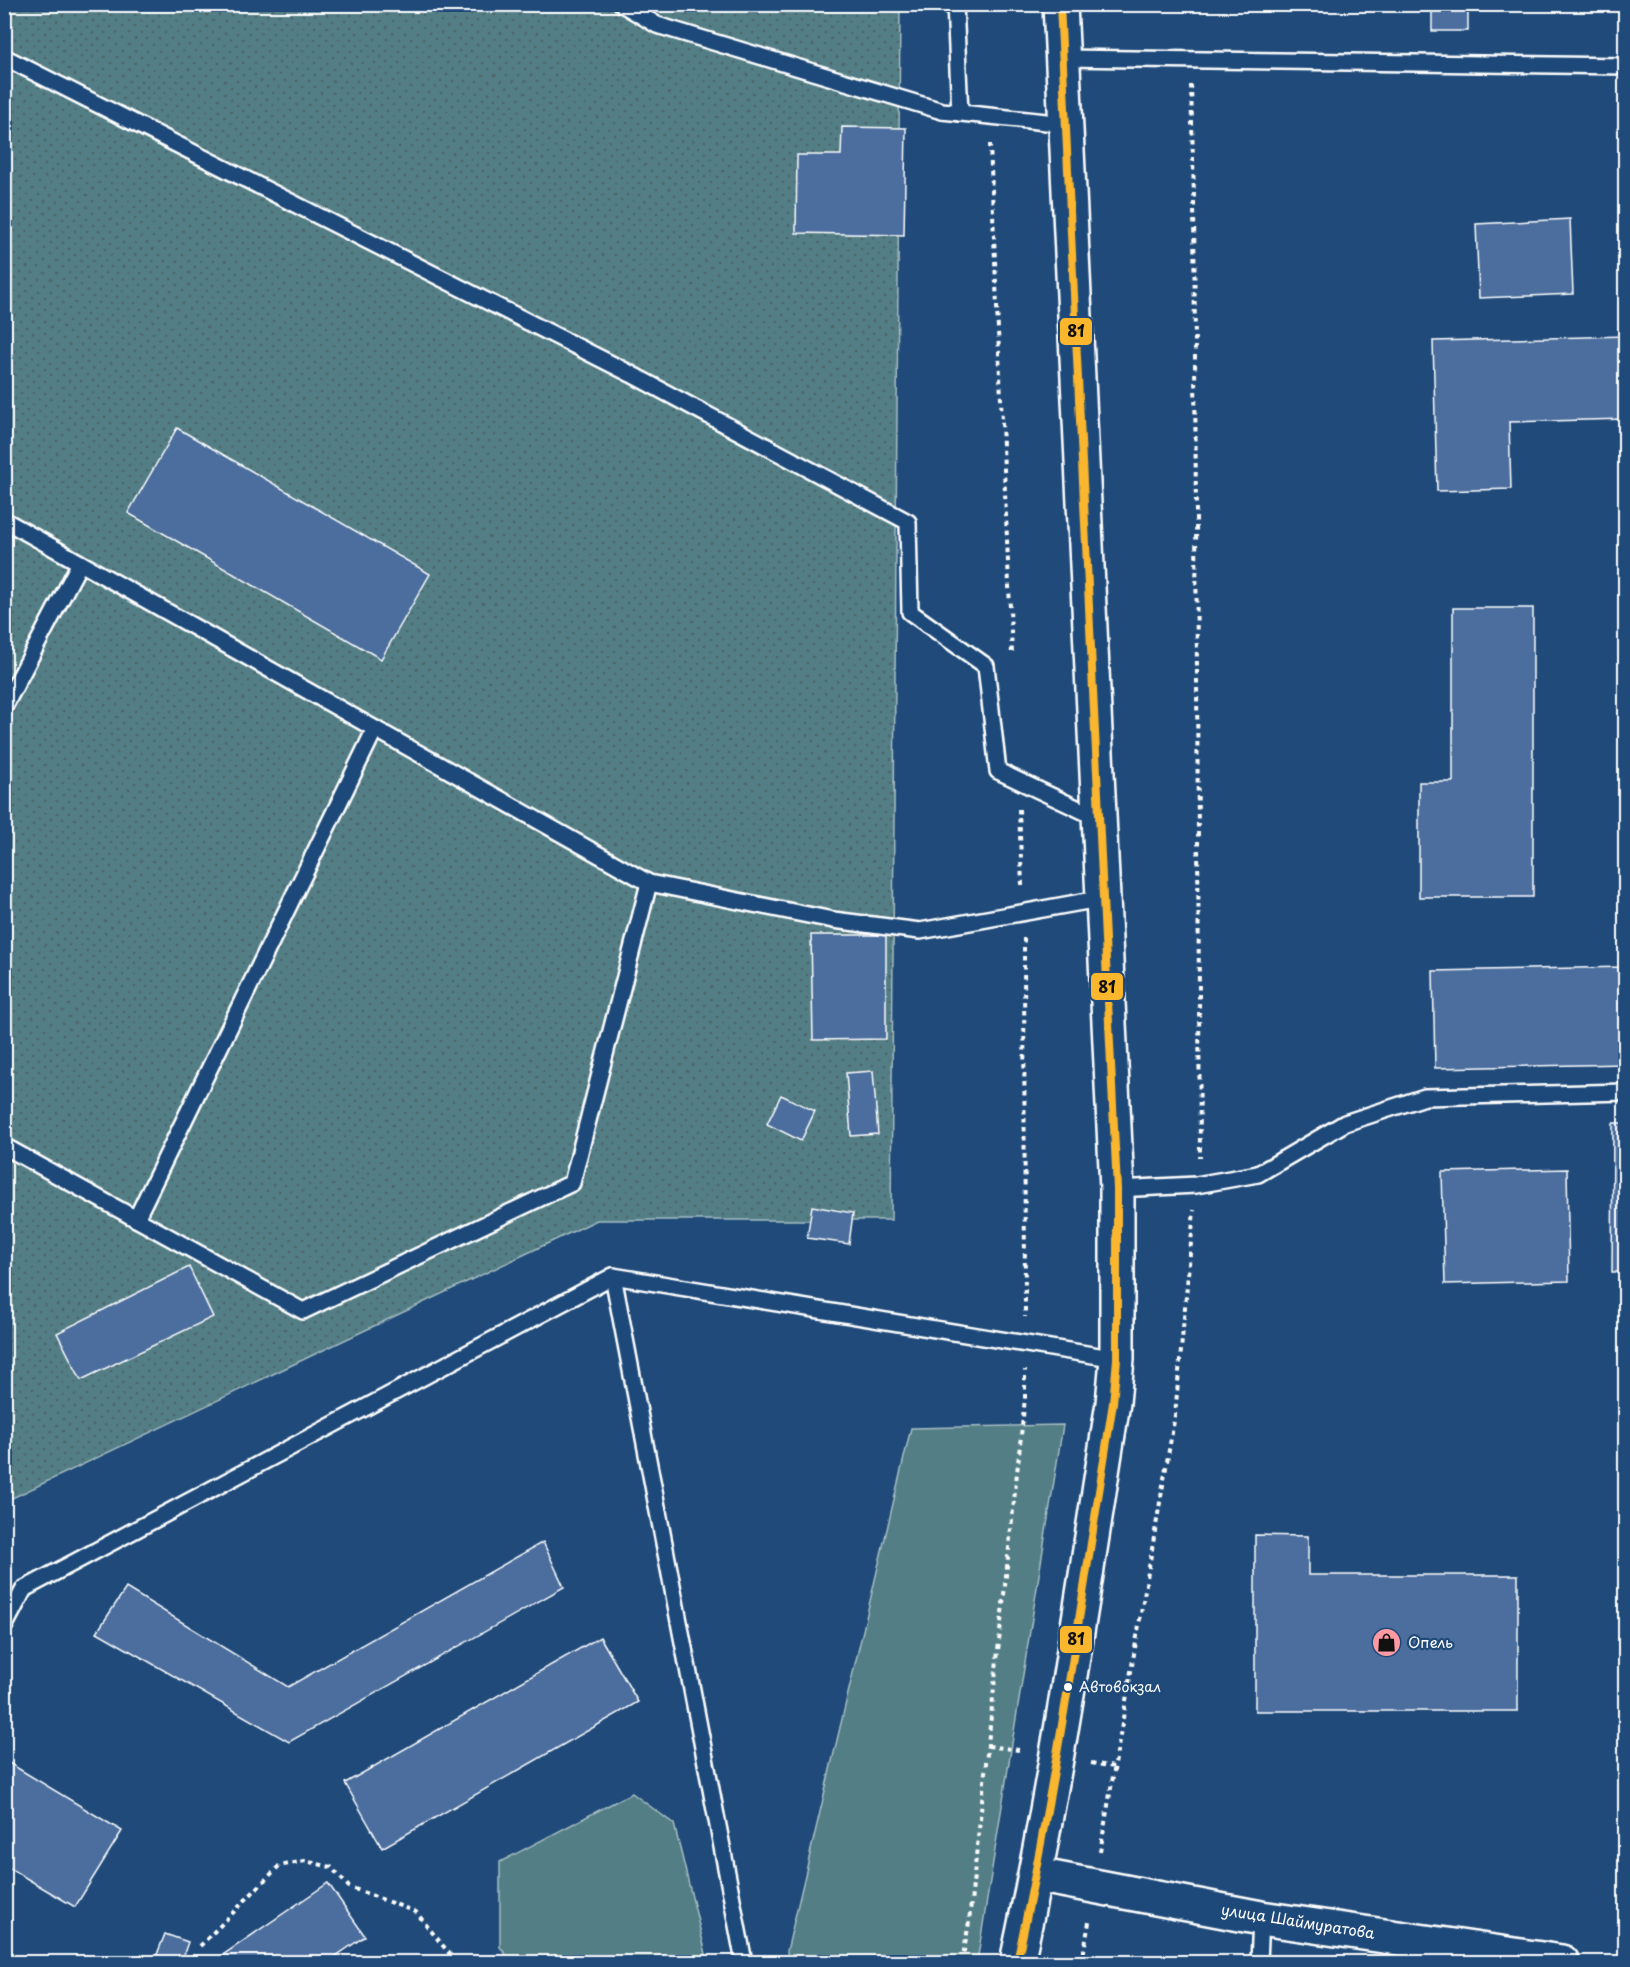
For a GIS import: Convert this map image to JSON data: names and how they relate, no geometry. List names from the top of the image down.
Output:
{
  "streets": {
    "main road": ["улица Шаймуратова"]
  },
  "places": {
    "shop": ["Опель"],
    "other": ["Автовокзал"]
  },
  "lines": ["transit line 81"]
}
